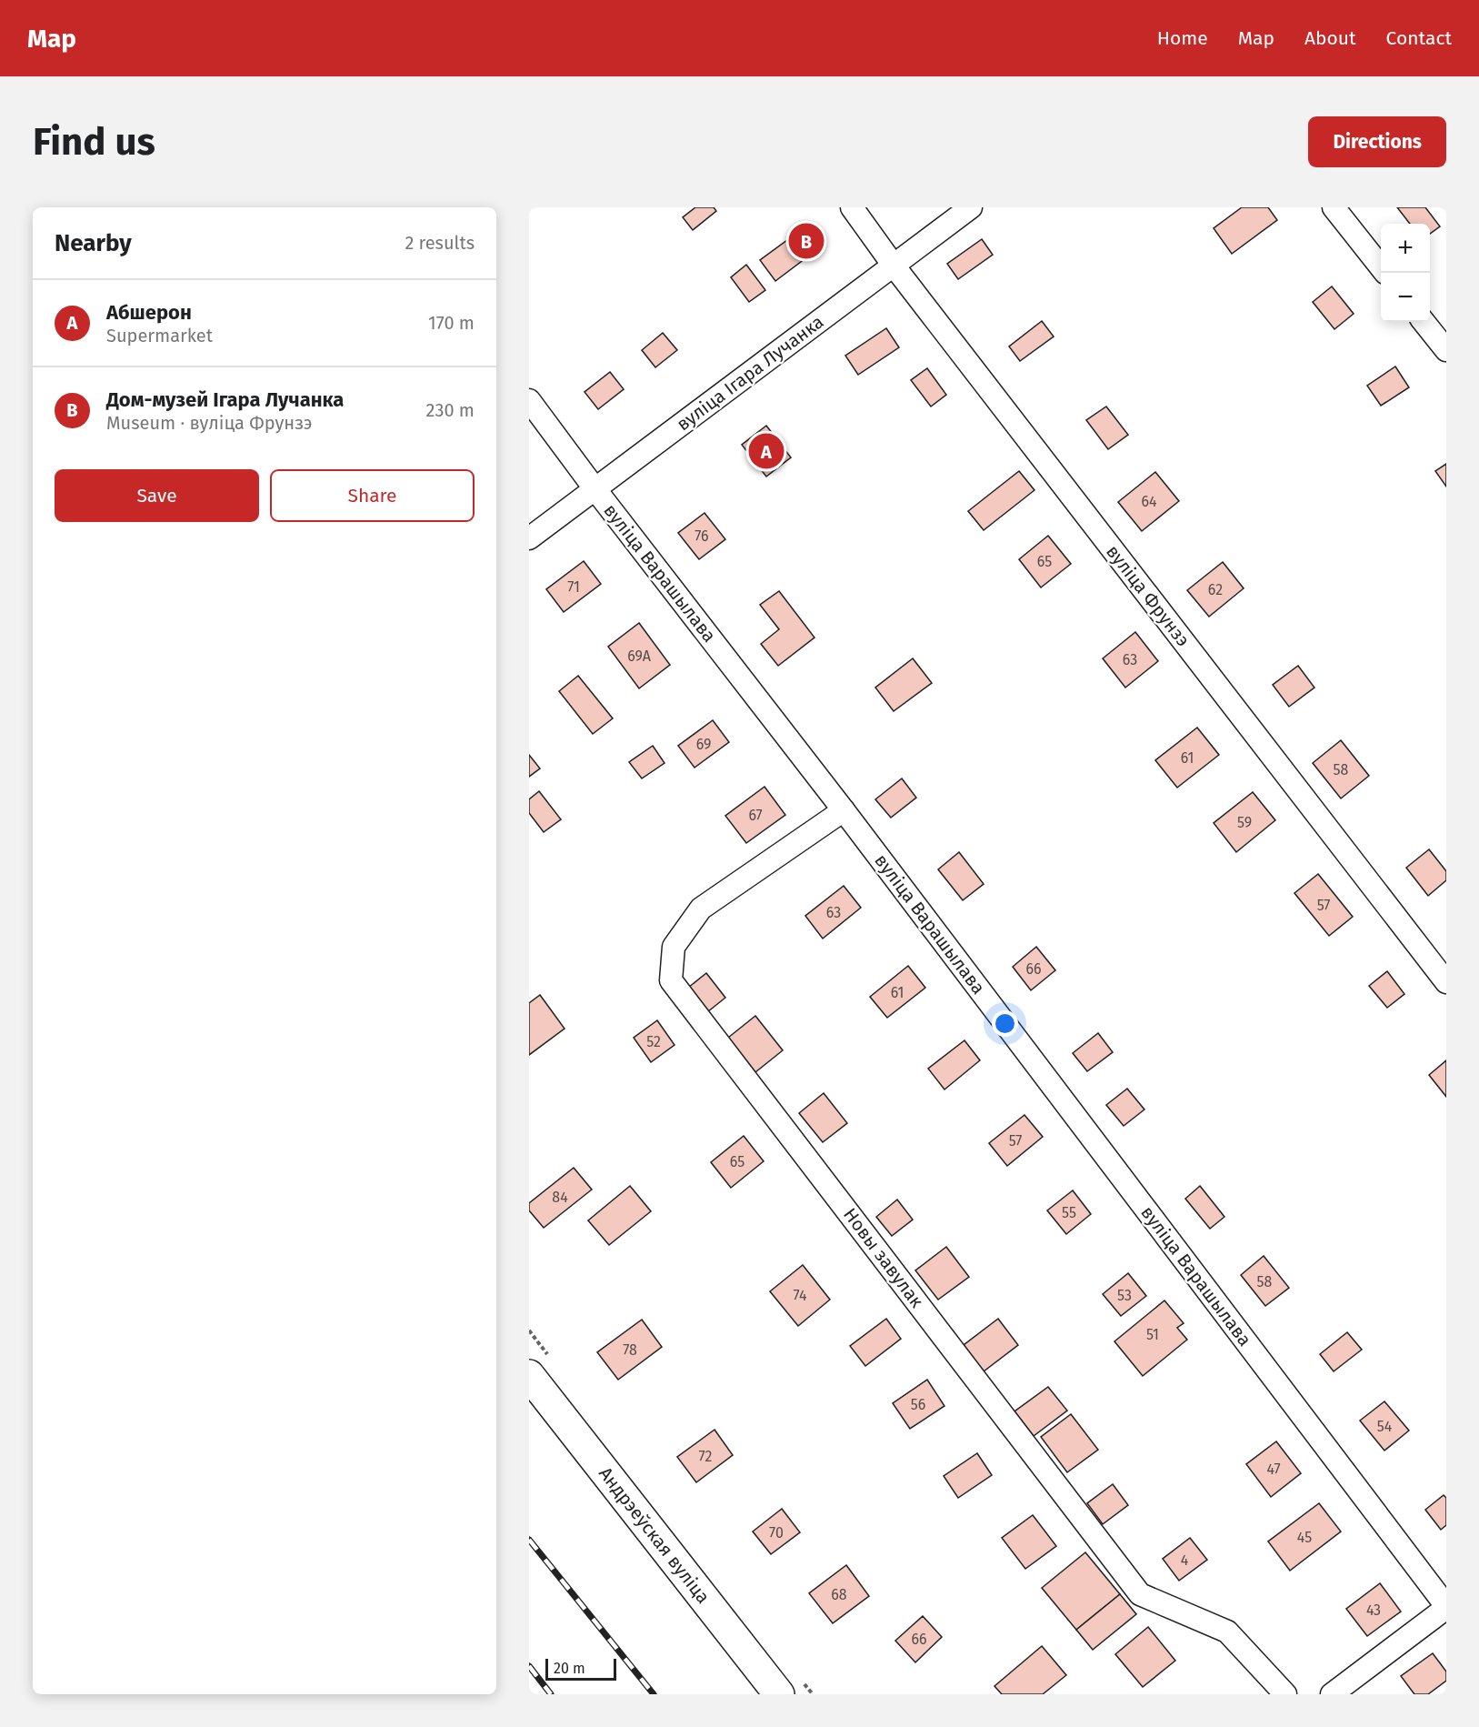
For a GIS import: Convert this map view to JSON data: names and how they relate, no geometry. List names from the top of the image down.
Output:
{
  "streets": {
    "main road": ["Андрэеўская вуліца"],
    "street": [
      "вуліца Ігара Лучанка",
      "вуліца Варашылава",
      "вуліца Фрунзэ",
      "Новы завулак"
    ]
  },
  "crossings": [
    ["вуліца Ігара Лучанка", "вуліца Варашылава"],
    ["вуліца Ігара Лучанка", "вуліца Фрунзэ"],
    ["вуліца Варашылава", "Новы завулак"]
  ],
  "house_numbers": [
    "64",
    "76",
    "65",
    "71",
    "62",
    "69А",
    "63",
    "69",
    "61",
    "58",
    "67",
    "59",
    "57",
    "63",
    "66",
    "61",
    "52",
    "57",
    "65",
    "84",
    "55",
    "58",
    "74",
    "53",
    "51",
    "78",
    "56",
    "54",
    "72",
    "47",
    "70",
    "45",
    "4",
    "68",
    "43",
    "66"
  ],
  "scale_bar": "20 m",
  "page": {
    "header": "Map",
    "nav": [
      "Home",
      "Map",
      "About",
      "Contact"
    ],
    "buttons": [
      "Directions",
      ["Save", "Share"]
    ],
    "title": "Find us",
    "heading": ["Nearby", "2 results"],
    "pins": ["B", "A"],
    "map_buttons": ["+", "−"],
    "list": [
      {
        "mark": "A",
        "name": "Абшерон",
        "note": "Supermarket",
        "value": "170 m"
      },
      {
        "mark": "B",
        "name": "Дом-музей Ігара Лучанка",
        "note": "Museum · вуліца Фрунзэ",
        "value": "230 m"
      }
    ],
    "scale": "20 m"
  }
}
